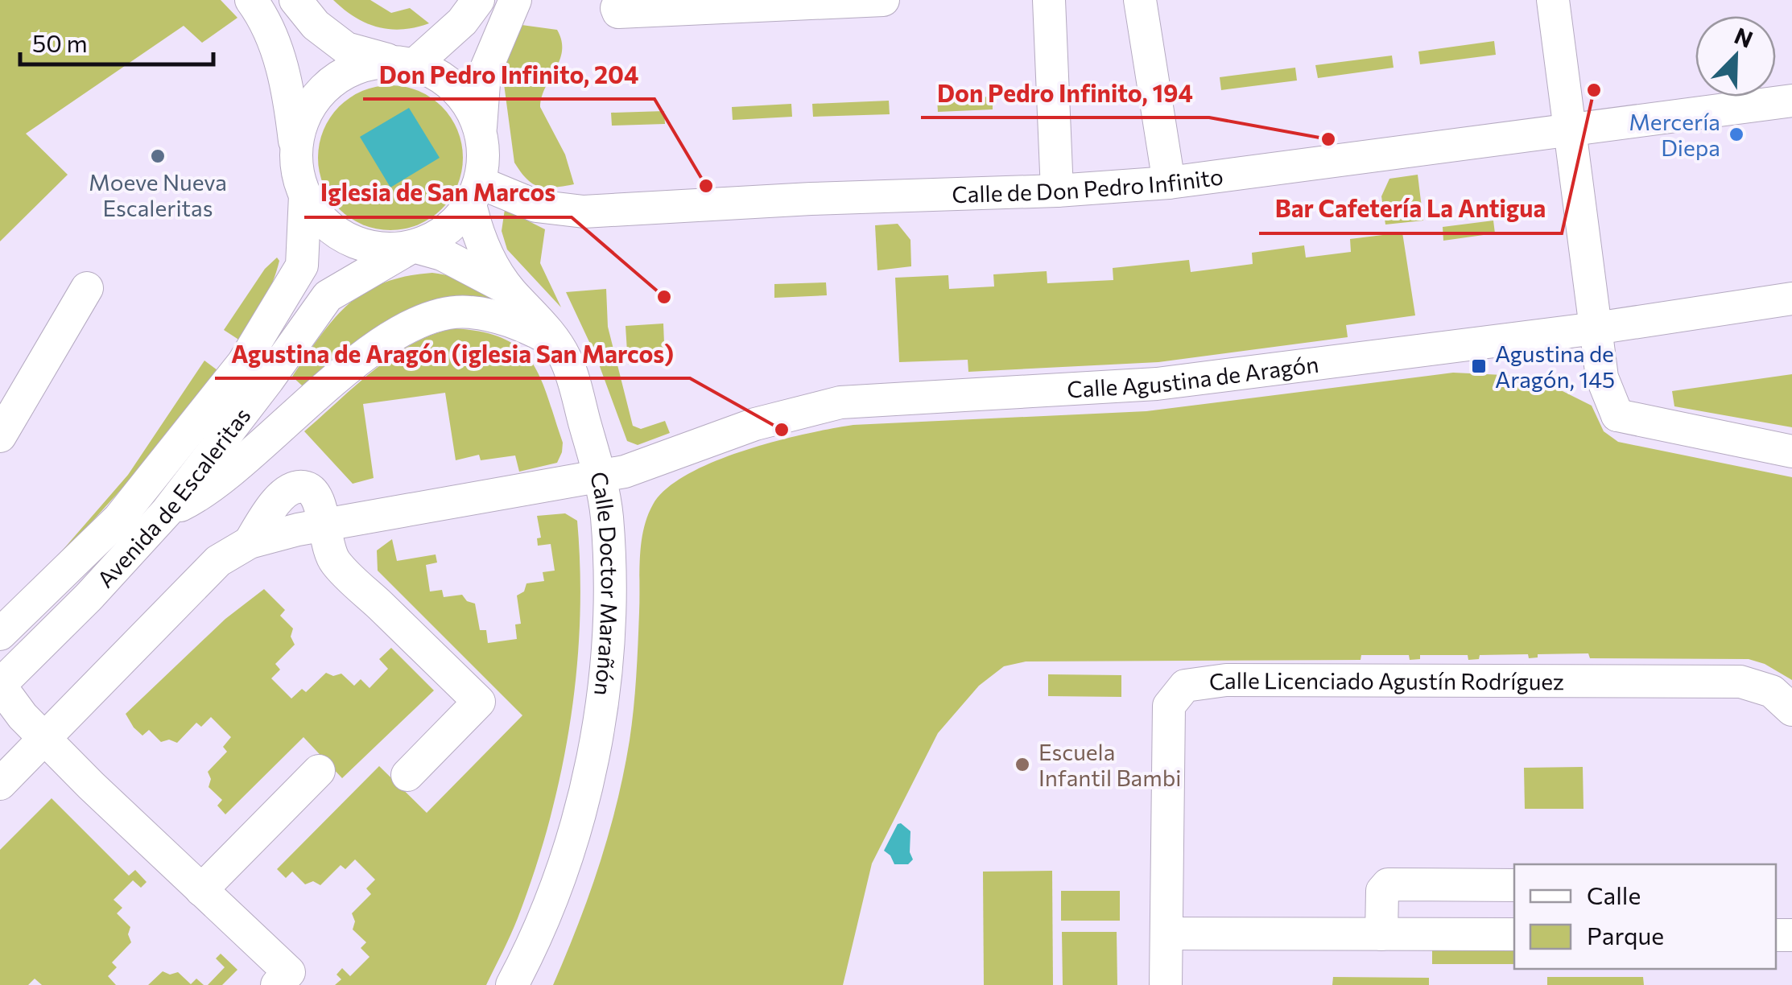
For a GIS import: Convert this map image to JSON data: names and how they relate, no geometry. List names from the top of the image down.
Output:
{
  "streets": {
    "street": [
      "Calle de Don Pedro Infinito",
      "Calle Agustina de Aragón",
      "Avenida de Escaleritas",
      "Calle Doctor Marañón",
      "Calle Licenciado Agustín Rodríguez"
    ]
  },
  "crossings": [
    ["Calle de Don Pedro Infinito", "Avenida de Escaleritas"],
    ["Calle de Don Pedro Infinito", "Calle Doctor Marañón"],
    ["Calle Agustina de Aragón", "Calle Doctor Marañón"],
    ["Avenida de Escaleritas", "Calle Doctor Marañón"]
  ],
  "places": {
    "other": [
      "Bar Cafetería La Antigua",
      "Mercería Diepa",
      "Don Pedro Infinito, 194",
      "Moeve Nueva Escaleritas",
      "Don Pedro Infinito, 204",
      "Iglesia de San Marcos",
      "Agustina de Aragón (iglesia San Marcos)",
      "Escuela Infantil Bambi"
    ],
    "transit": ["Agustina de Aragón, 145"]
  },
  "legend": ["Calle", "Parque"],
  "scale_bar": "50 m",
  "north": "top right"
}
